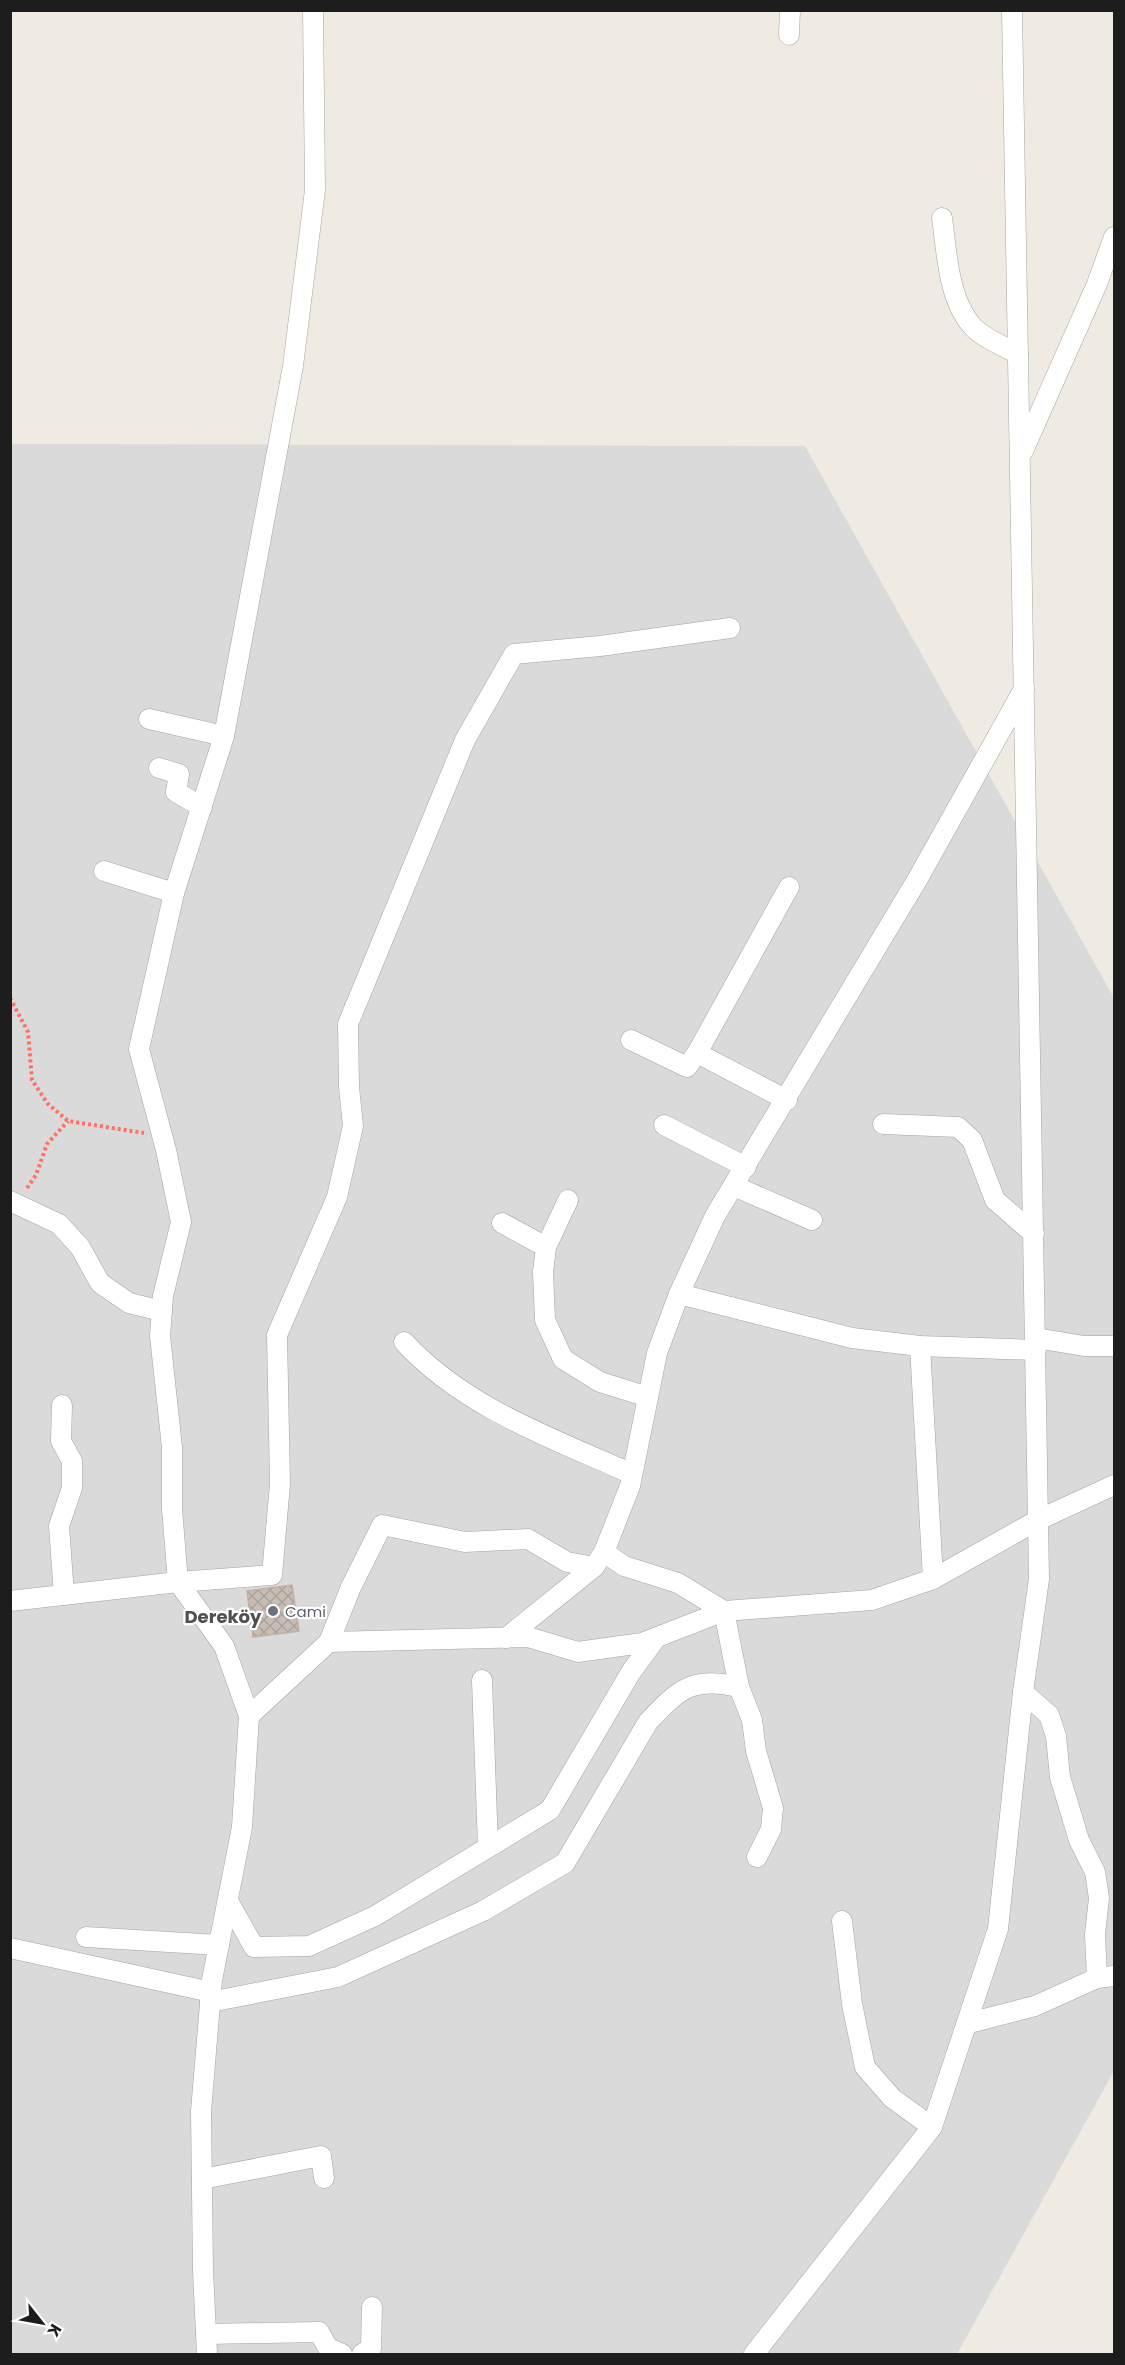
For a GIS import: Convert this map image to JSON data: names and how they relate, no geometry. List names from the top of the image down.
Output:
{
  "districts": ["Dereköy"],
  "places": ["Cami"],
  "north": "bottom right"
}
